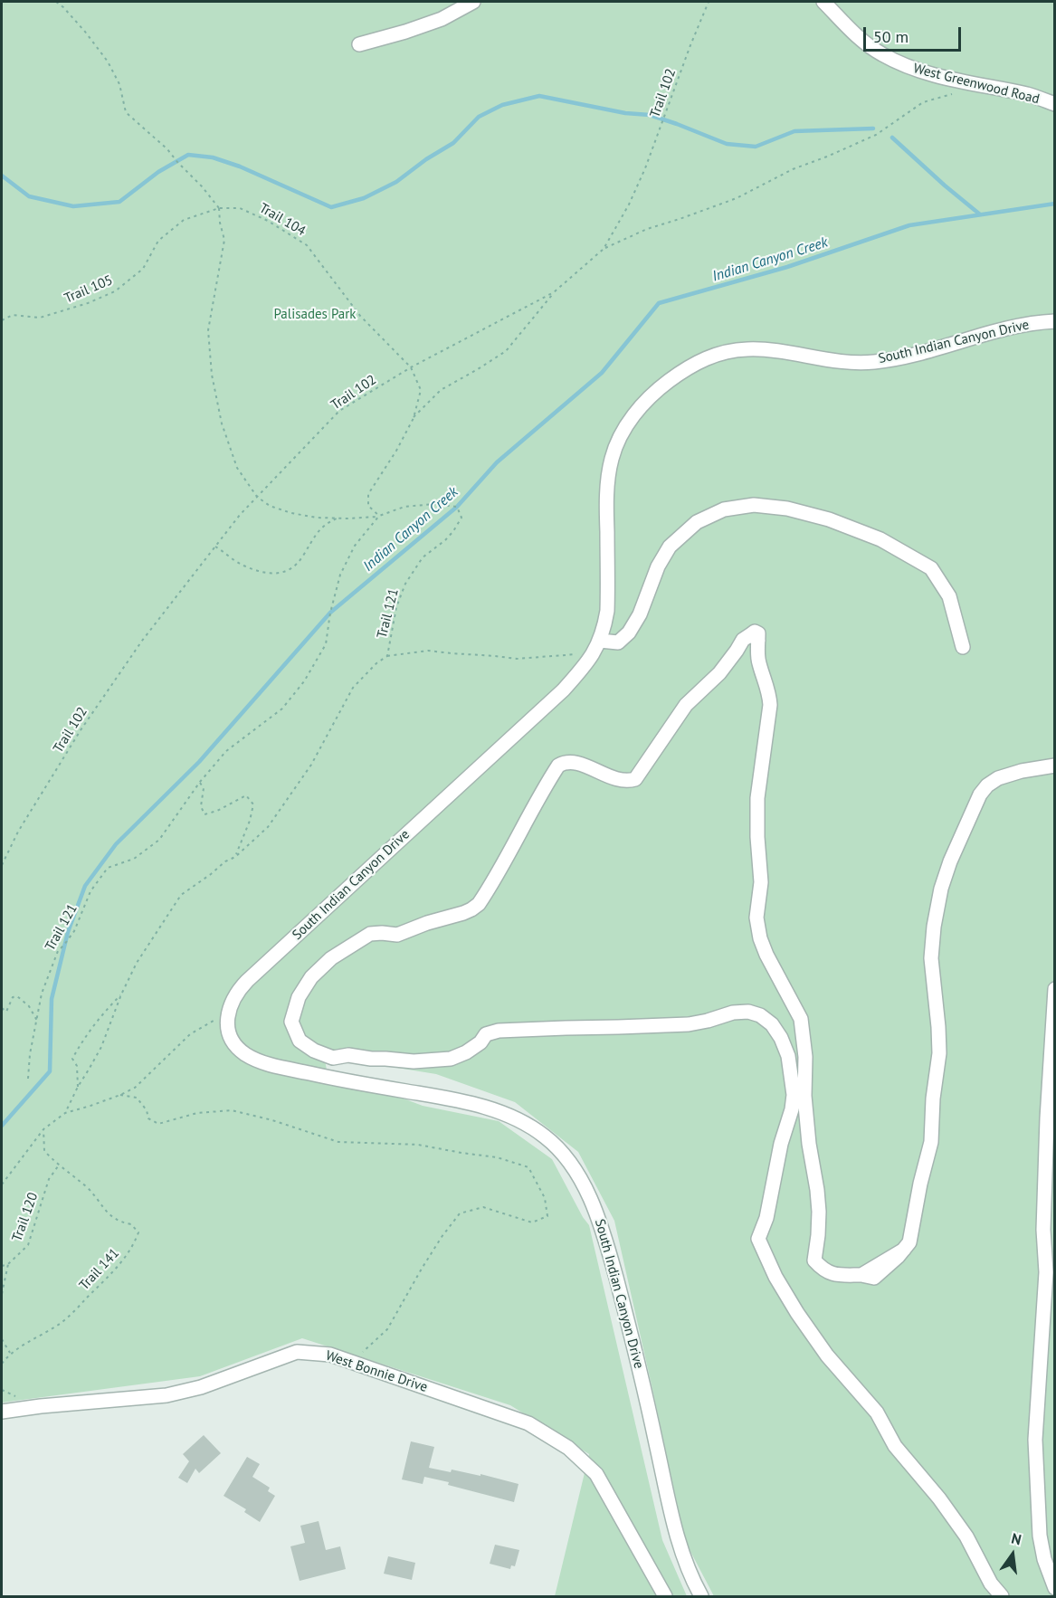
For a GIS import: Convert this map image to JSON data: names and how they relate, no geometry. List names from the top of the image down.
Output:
{
  "streets": {
    "street": ["West Greenwood Road", "South Indian Canyon Drive", "West Bonnie Drive"],
    "path": [
      "Trail 102",
      "Trail 104",
      "Trail 105",
      "Trail 121",
      "Trail 120",
      "Trail 141"
    ]
  },
  "crossings": [
    ["Trail 102", "Trail 104"],
    ["Trail 104", "Trail 105"],
    ["Trail 104", "Trail 121"],
    ["Trail 120", "Trail 141"]
  ],
  "water": ["Indian Canyon Creek"],
  "parks": ["Palisades Park"],
  "scale_bar": "50 m",
  "north": "top"
}
